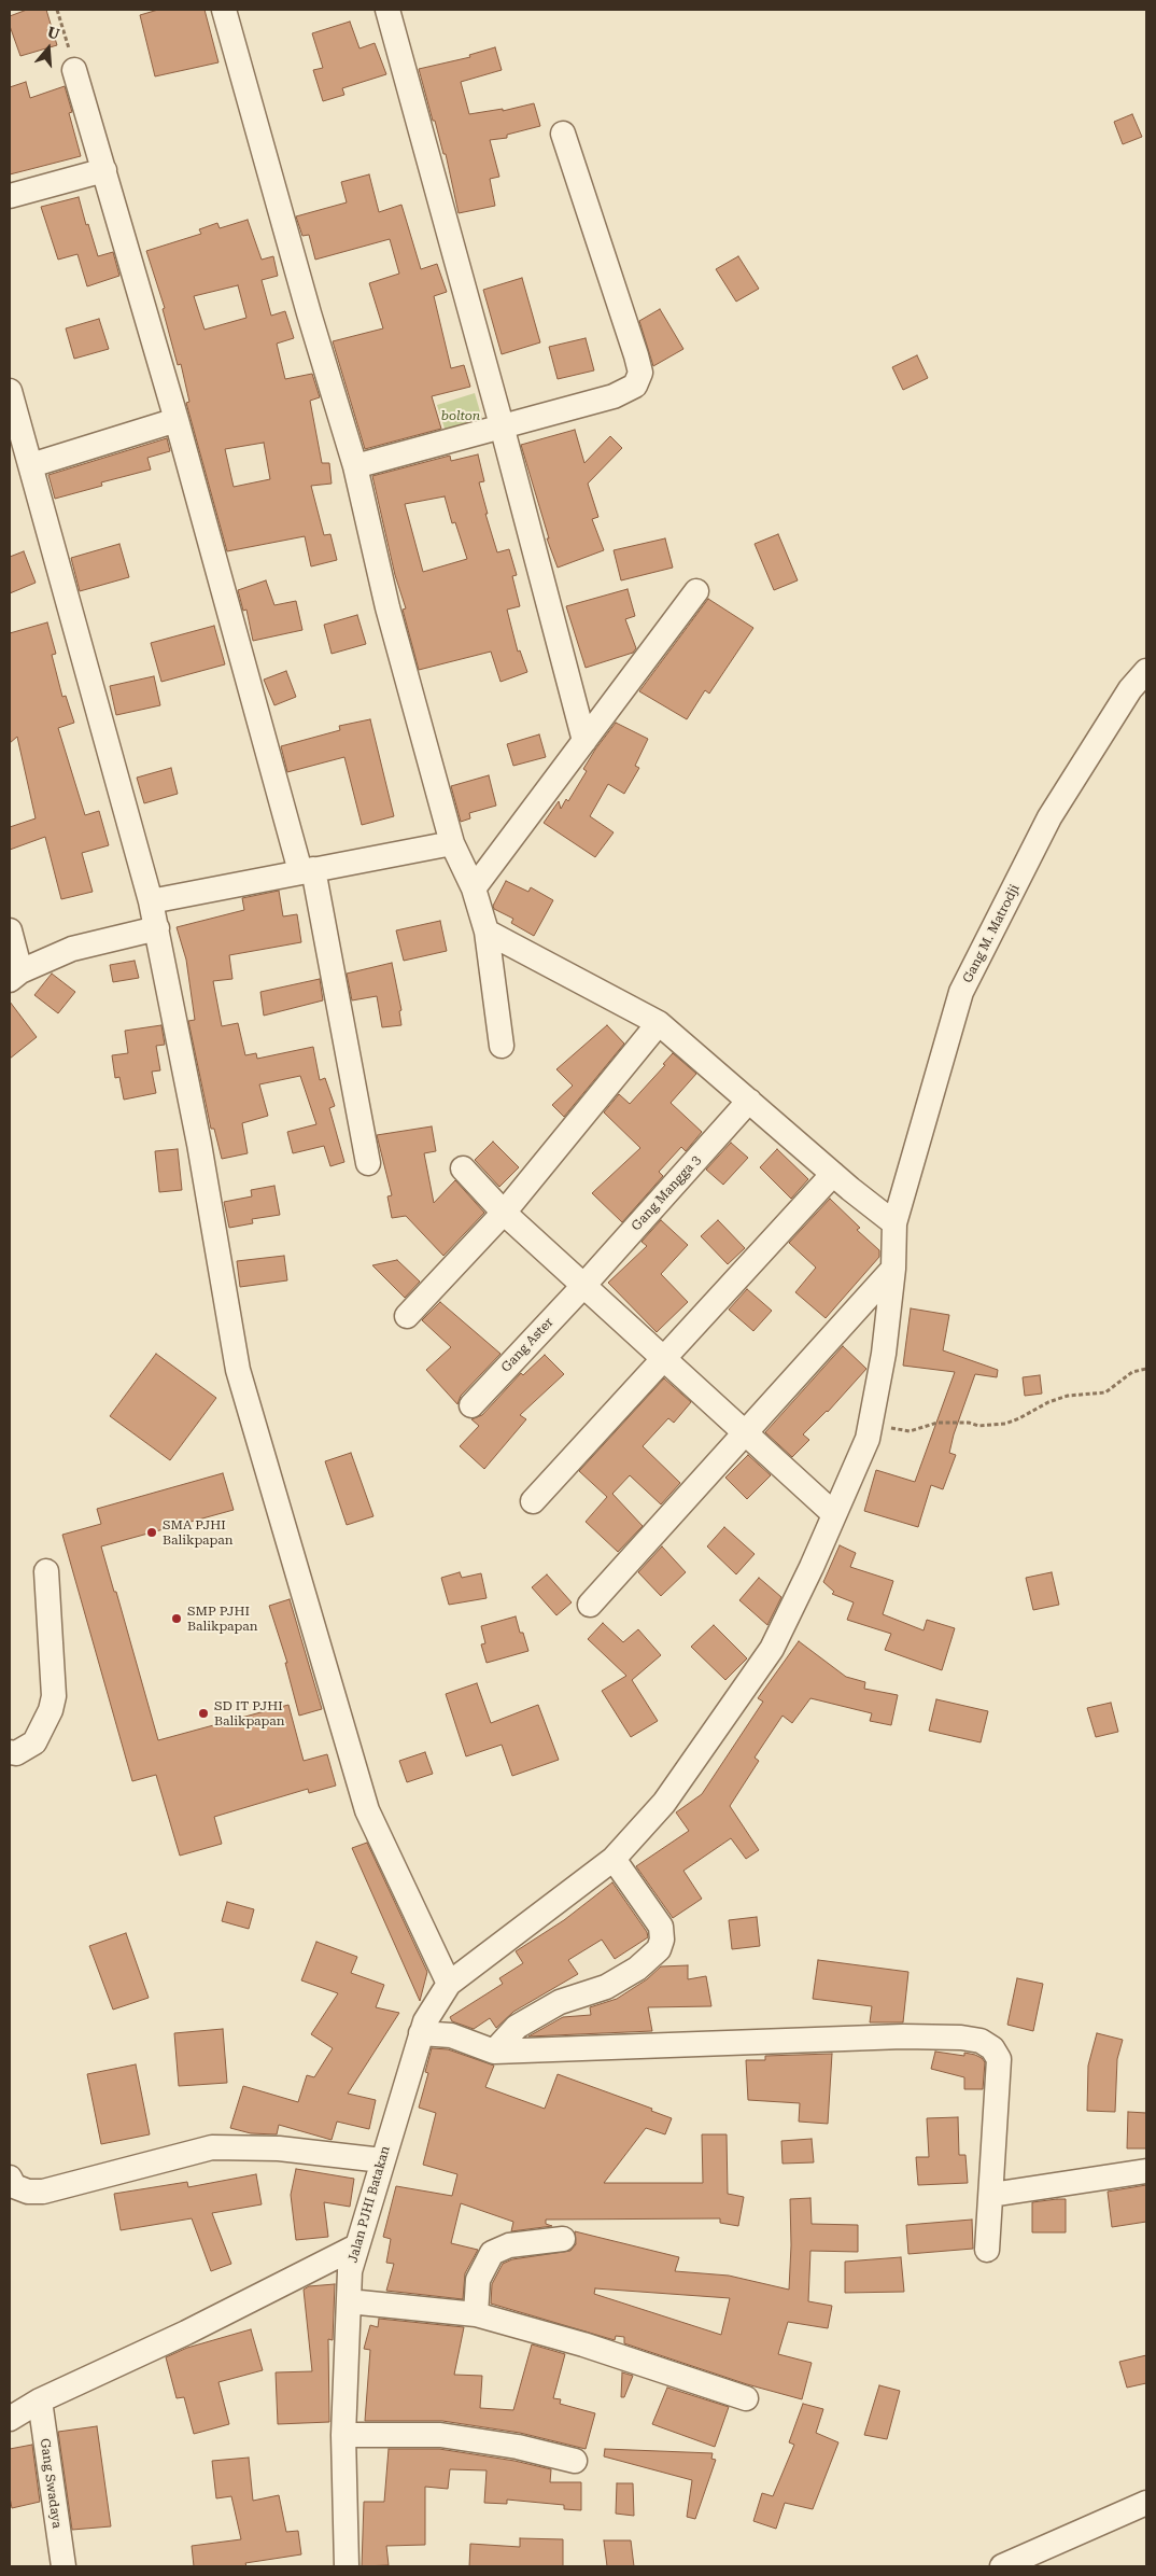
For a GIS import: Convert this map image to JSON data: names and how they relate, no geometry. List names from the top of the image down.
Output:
{
  "streets": {
    "street": [
      "Gang M. Matrodji",
      "Gang Mangga 3",
      "Gang Aster",
      "Jalan PJHI Batakan",
      "Gang Swadaya"
    ]
  },
  "crossings": [
    ["Gang M. Matrodji", "Jalan PJHI Batakan"],
    ["Gang Mangga 3", "Gang Aster"]
  ],
  "parks": ["bolton"],
  "places": ["SMA PJHI Balikpapan", "SMP PJHI Balikpapan", "SD IT PJHI Balikpapan"],
  "north": "top"
}
